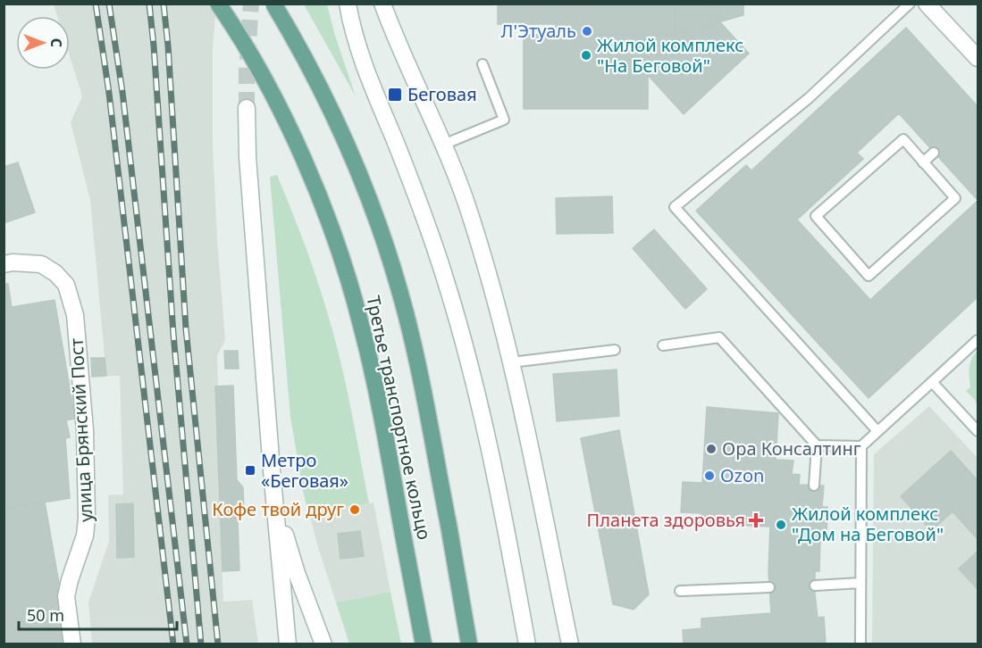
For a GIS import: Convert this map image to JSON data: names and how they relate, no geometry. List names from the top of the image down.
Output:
{
  "streets": {
    "main road": ["Третье транспортное кольцо", "улица Брянский Пост"]
  },
  "places": {
    "other": [
      "Л'Этуаль",
      "Жилой комплекс \"На Беговой\"",
      "Ора Консалтинг",
      "Ozon",
      "Кофе твой друг",
      "Жилой комплекс \"Дом на Беговой\""
    ],
    "transit": ["Беговая", "Метро «Беговая»"],
    "health": ["Планета здоровья"]
  },
  "scale_bar": "50 m",
  "north": "right"
}
